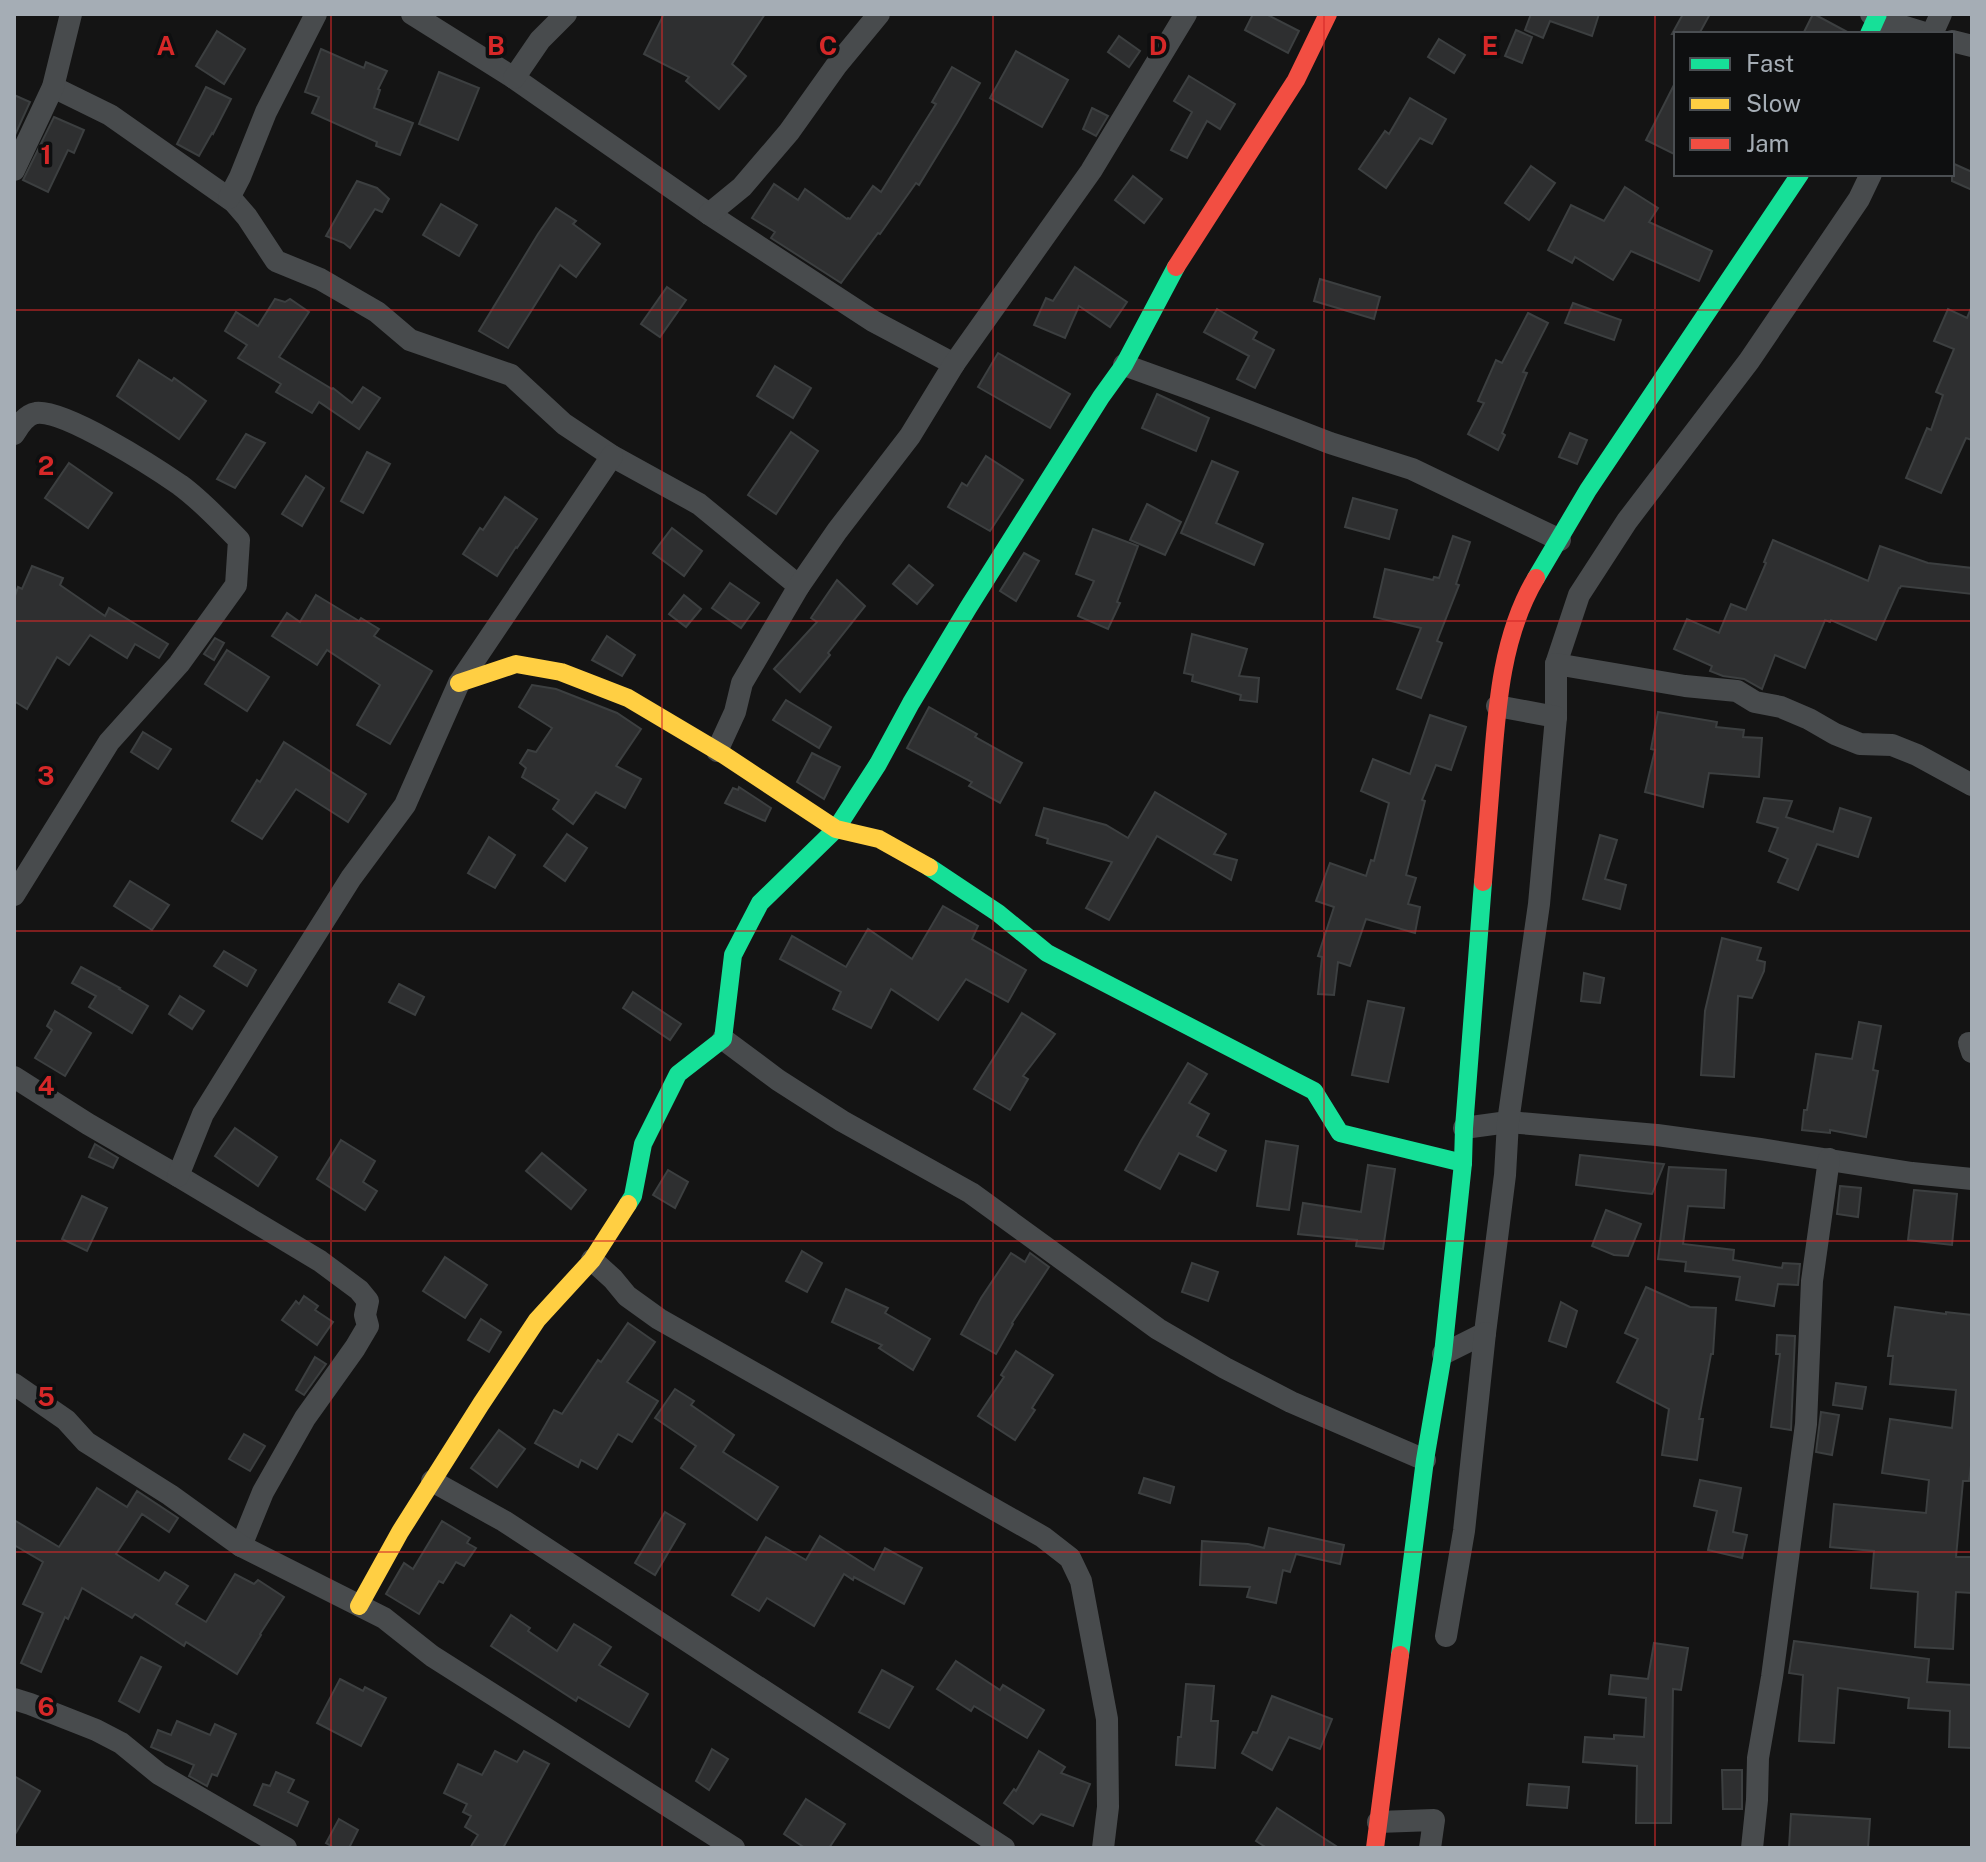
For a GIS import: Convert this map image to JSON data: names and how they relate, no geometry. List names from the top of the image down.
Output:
{
  "legend": ["Fast", "Slow", "Jam"],
  "grid": {
    "columns": [
      "A",
      "B",
      "C",
      "D",
      "E"
    ],
    "rows": [
      "1",
      "2",
      "3",
      "4",
      "5",
      "6"
    ]
  }
}
